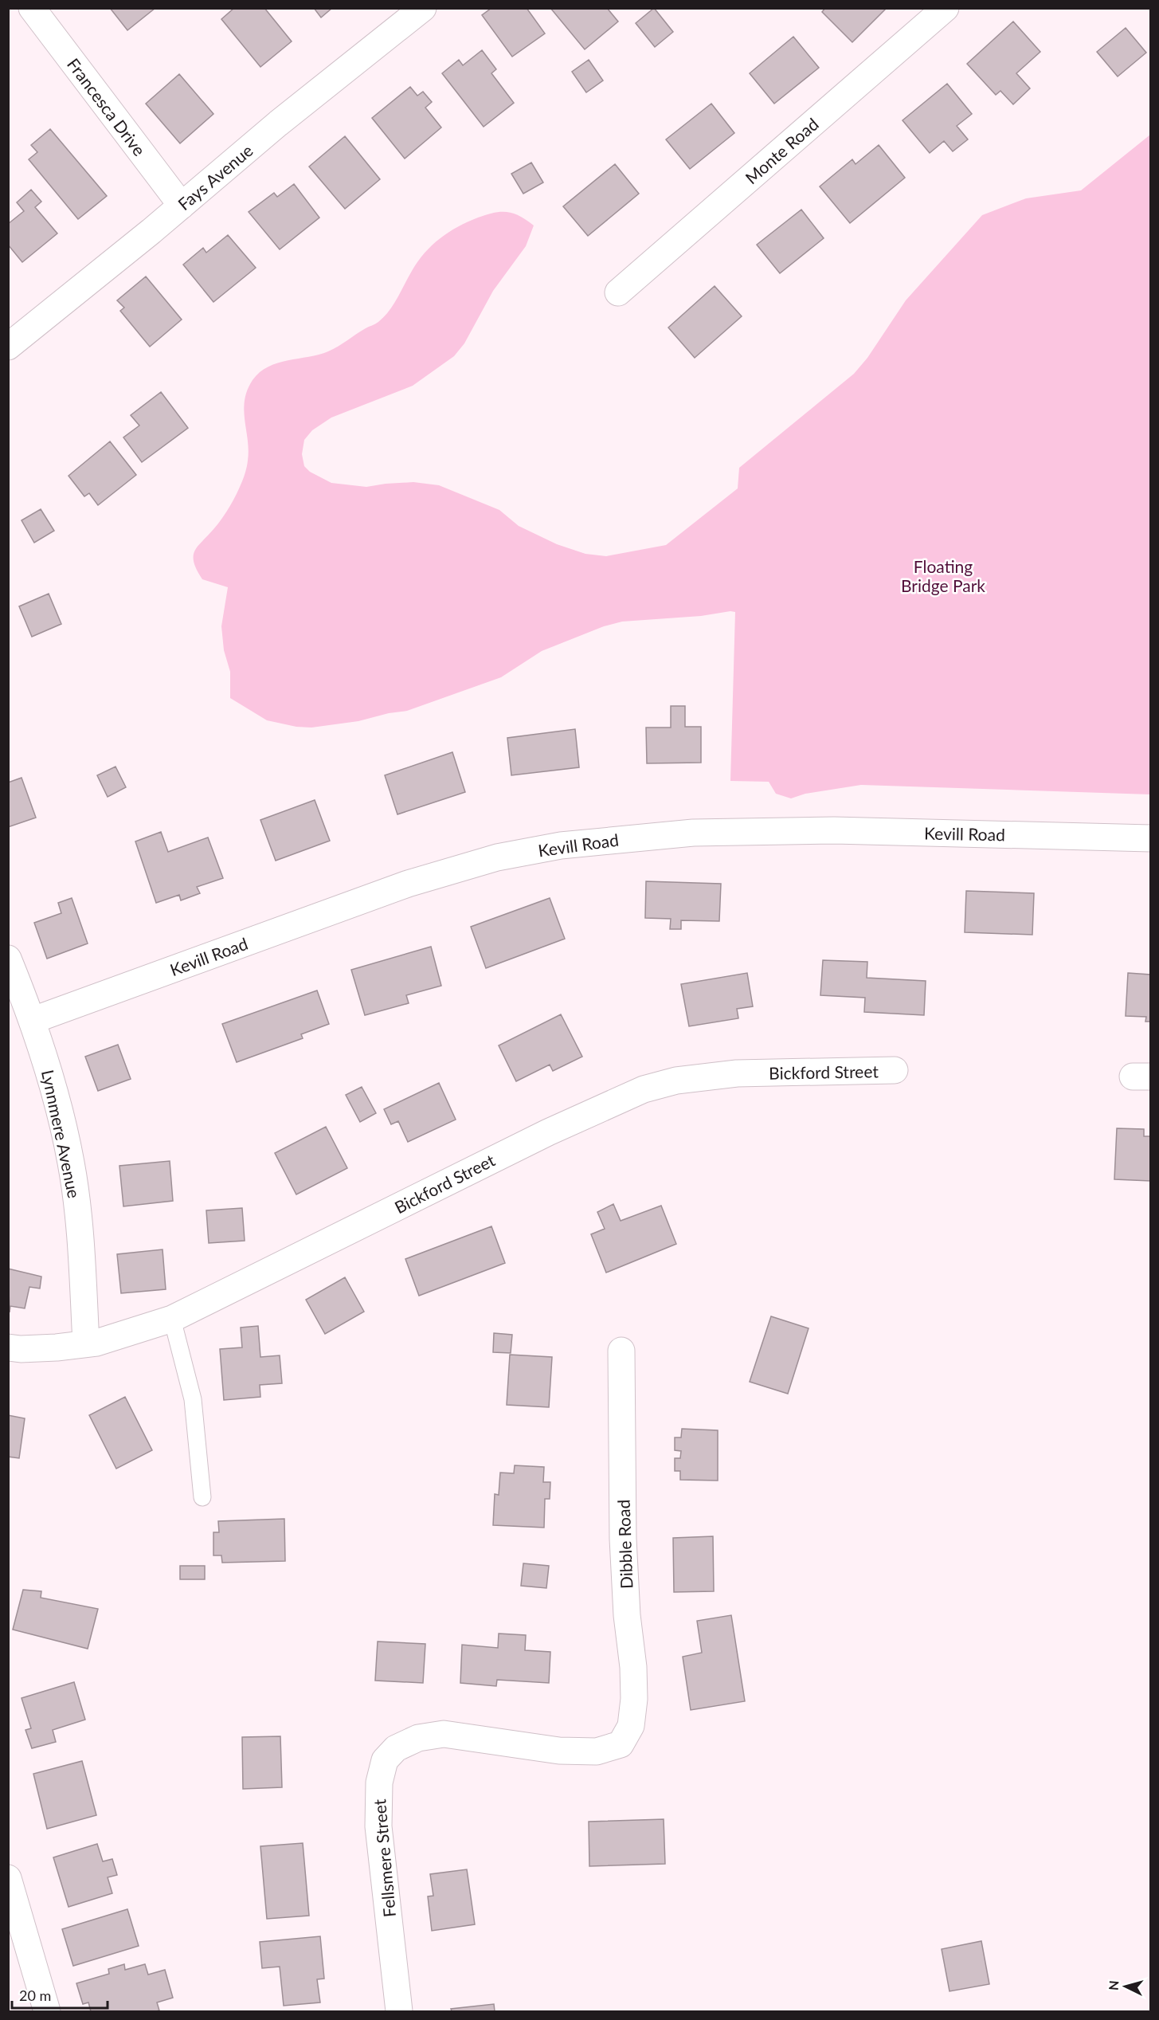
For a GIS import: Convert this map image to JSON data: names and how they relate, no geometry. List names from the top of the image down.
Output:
{
  "streets": {
    "street": [
      "Francesca Drive",
      "Monte Road",
      "Fays Avenue",
      "Kevill Road",
      "Bickford Street",
      "Lynnmere Avenue",
      "Dibble Road",
      "Fellsmere Street"
    ]
  },
  "crossings": [
    ["Francesca Drive", "Fays Avenue"],
    ["Kevill Road", "Lynnmere Avenue"],
    ["Bickford Street", "Lynnmere Avenue"],
    ["Dibble Road", "Fellsmere Street"]
  ],
  "parks": ["Floating Bridge Park"],
  "scale_bar": "20 m",
  "north": "left"
}
